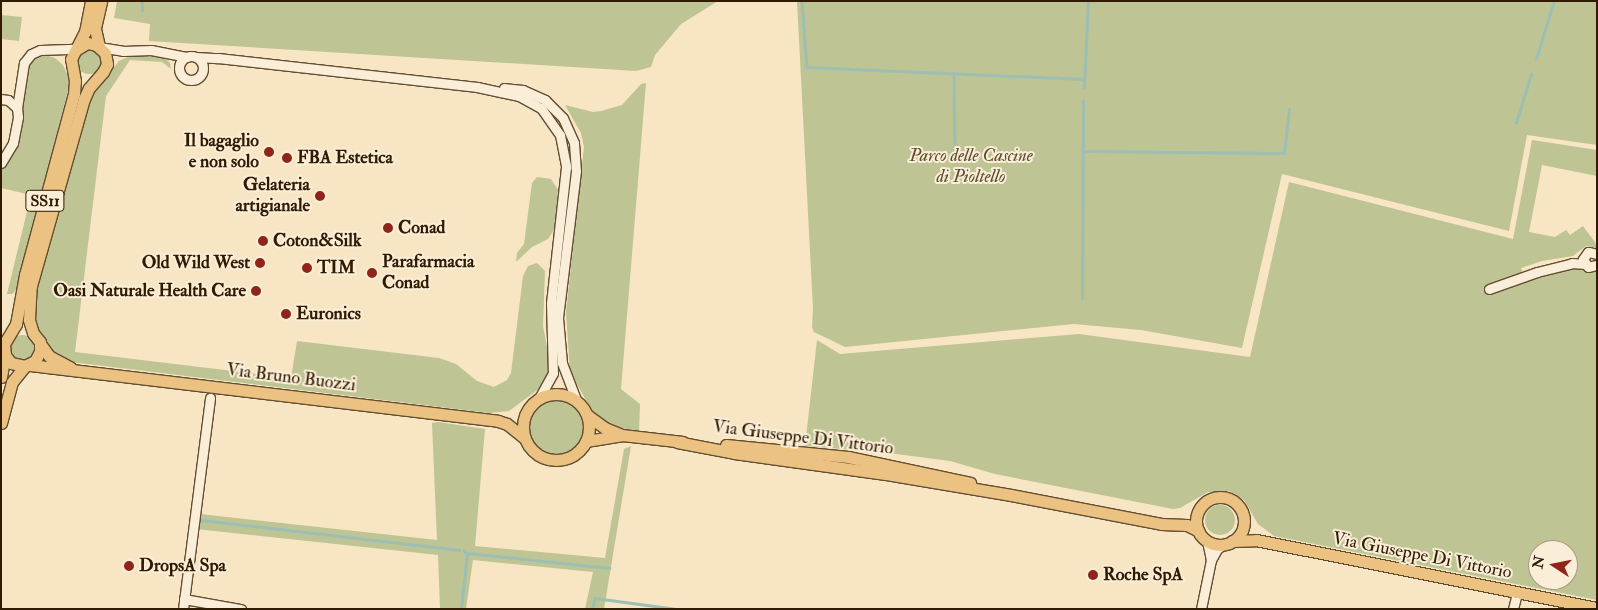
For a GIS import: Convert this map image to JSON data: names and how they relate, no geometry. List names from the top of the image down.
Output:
{
  "streets": {
    "main road": ["SS11", "Via Bruno Buozzi", "Via Giuseppe Di Vittorio"]
  },
  "crossings": [
    ["SS11", "Via Bruno Buozzi"],
    ["Via Bruno Buozzi", "Via Giuseppe Di Vittorio"]
  ],
  "parks": ["Parco delle Cascine di Pioltello"],
  "places": [
    "Il bagaglio e non solo",
    "FBA Estetica",
    "Gelateria artigianale",
    "Conad",
    "Coton&Silk",
    "Old Wild West",
    "TIM",
    "Parafarmacia Conad",
    "Oasi Naturale Health Care",
    "Euronics",
    "DropsA Spa",
    "Roche SpA"
  ],
  "north": "left"
}
